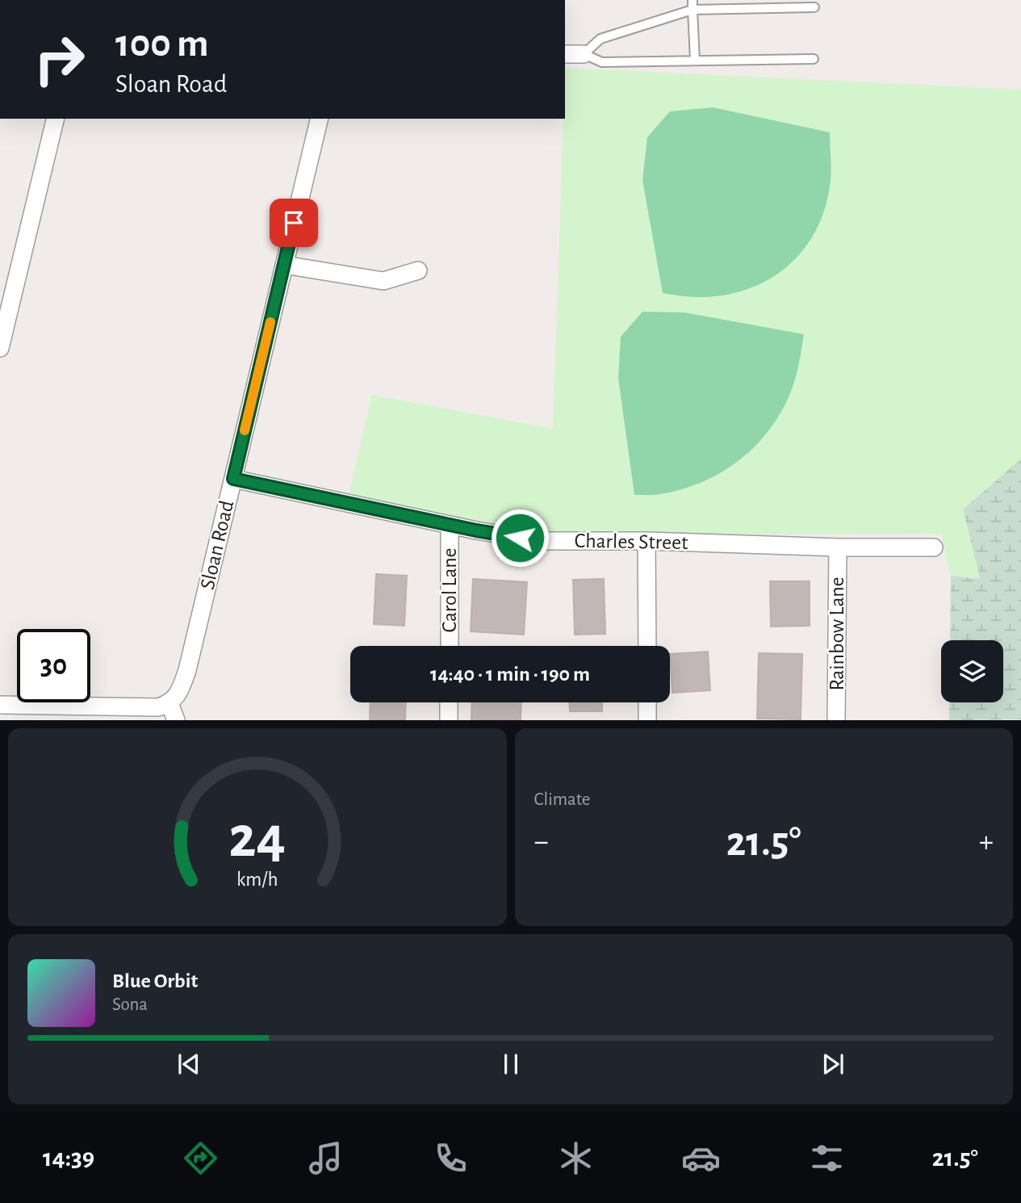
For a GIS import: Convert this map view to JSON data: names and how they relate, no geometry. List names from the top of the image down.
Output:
{
  "streets": {
    "street": [
      "Charles Street",
      "Sloan Road",
      "Carol Lane",
      "Rainbow Lane"
    ]
  },
  "crossings": [
    ["Charles Street", "Sloan Road"],
    ["Charles Street", "Carol Lane"],
    ["Charles Street", "Rainbow Lane"]
  ],
  "page": {
    "turn": ["100 m", "Sloan Road"],
    "limit": "30",
    "trip": "14:40 · 1 min · 190 m",
    "tile": "Climate",
    "heat": ["−", "21.5°", "+"],
    "song": ["Blue Orbit", "Sona"],
    "tabs": ["14:39", "21.5°"],
    "gauge": ["24", "km/h"]
  }
}
